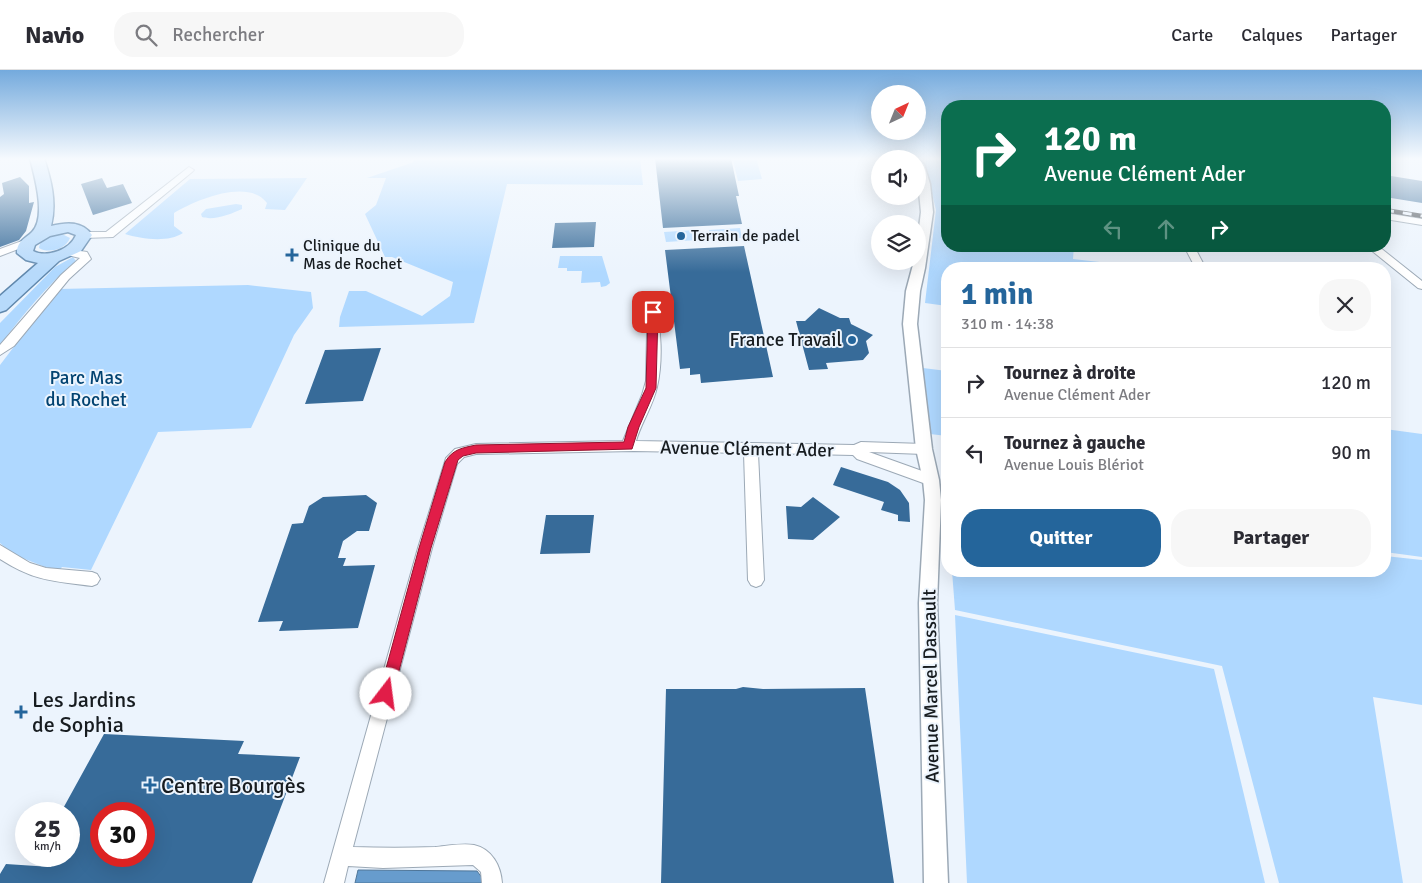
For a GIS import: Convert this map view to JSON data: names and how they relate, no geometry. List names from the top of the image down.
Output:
{
  "streets": {
    "street": ["Avenue Clément Ader", "Avenue Marcel Dassault"]
  },
  "crossings": [
    ["Avenue Clément Ader", "Avenue Marcel Dassault"]
  ],
  "parks": ["Parc Mas du Rochet"],
  "places": {
    "other": ["Terrain de padel", "France Travail"],
    "health": ["Clinique du Mas de Rochet", "Les Jardins de Sophia", "Centre Bourgès"]
  },
  "north": "top right",
  "page": {
    "header": "Navio",
    "search": "Rechercher",
    "nav": ["Carte", "Calques", "Partager"],
    "turn": ["120 m", "Avenue Clément Ader"],
    "heading": ["1 min", "310 m · 14:38"],
    "list": [
      {
        "name": "Tournez à droite",
        "note": "Avenue Clément Ader",
        "value": "120 m"
      },
      {
        "name": "Tournez à gauche",
        "note": "Avenue Louis Blériot",
        "value": "90 m"
      }
    ],
    "buttons": ["Quitter", "Partager"],
    "speed": "25 km/h",
    "limit": "30"
  }
}
